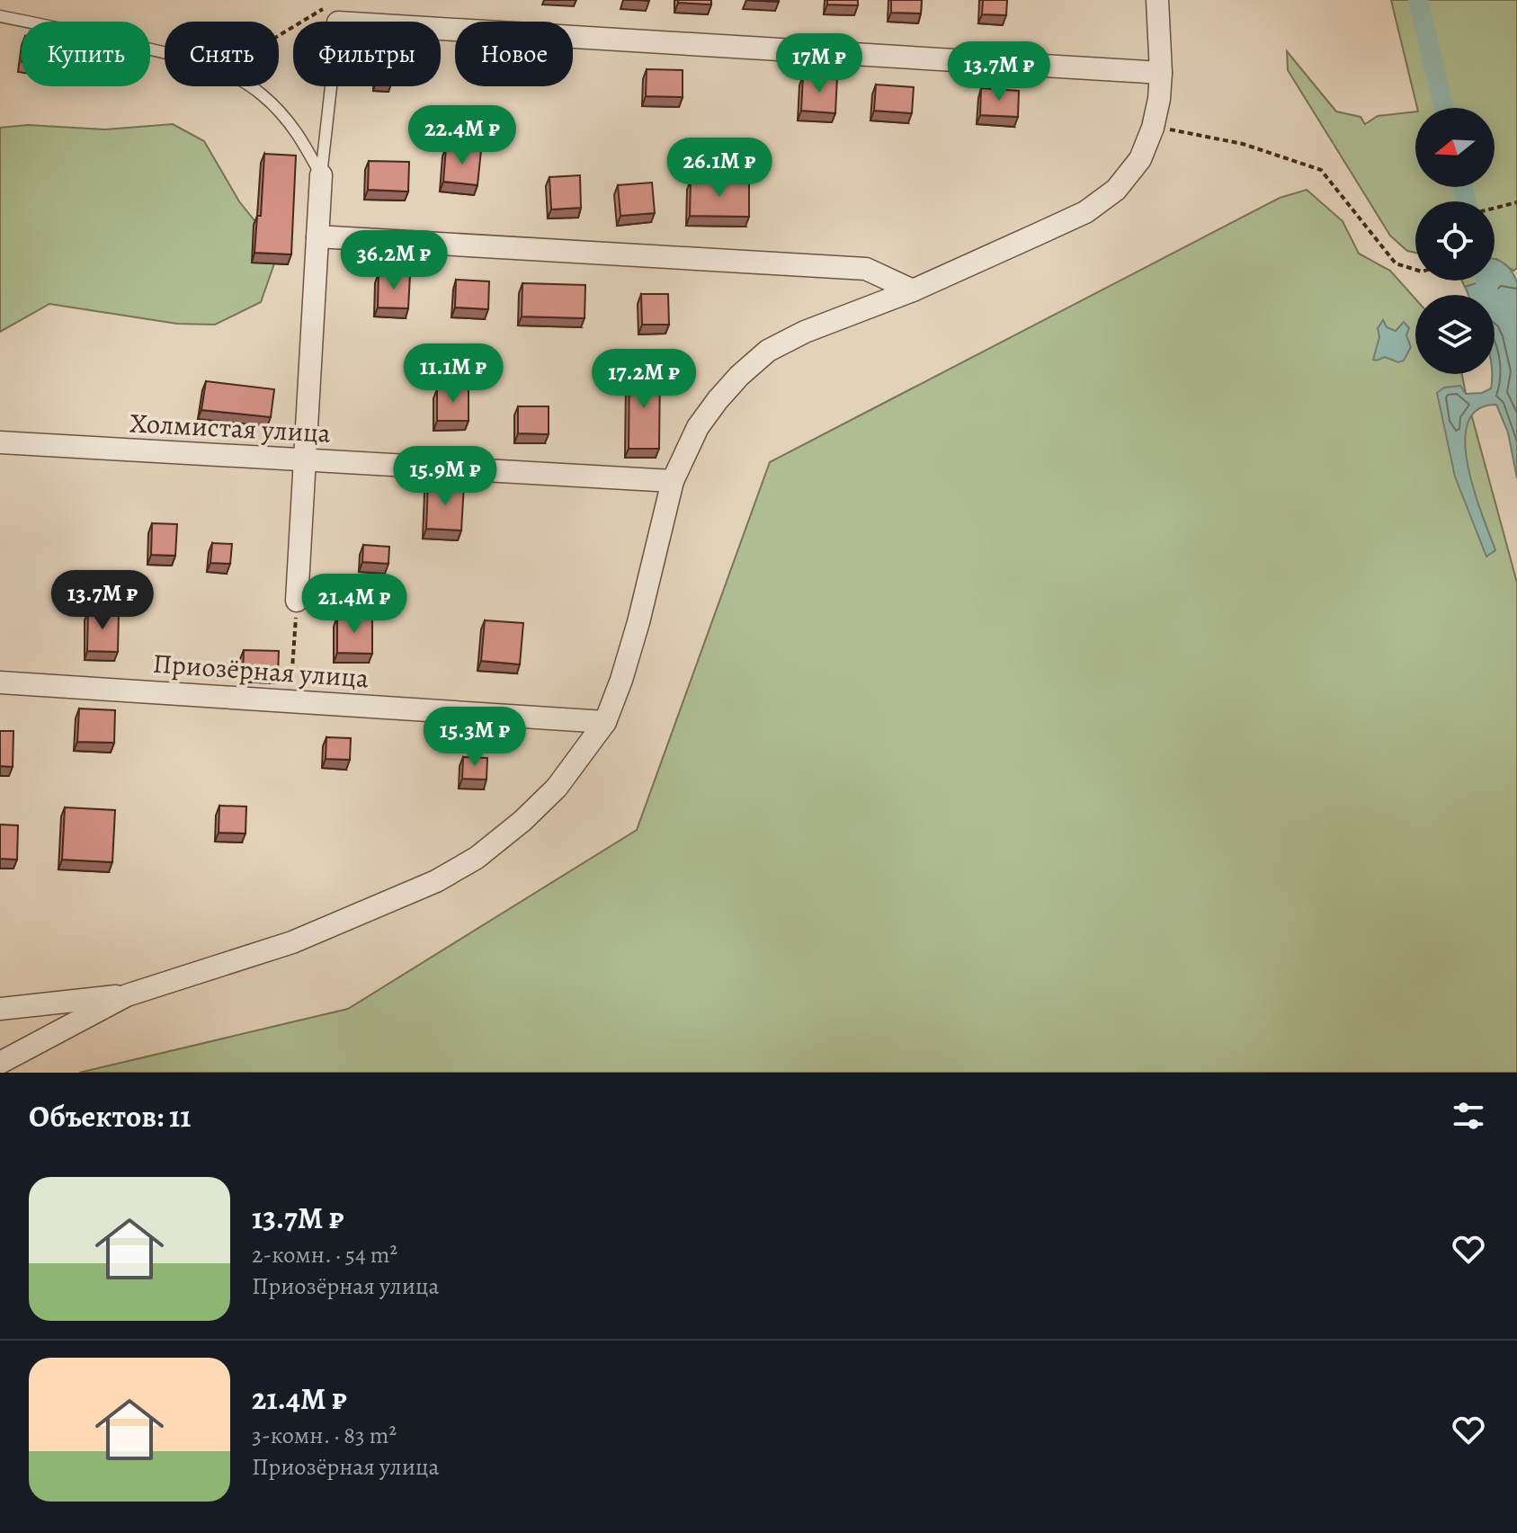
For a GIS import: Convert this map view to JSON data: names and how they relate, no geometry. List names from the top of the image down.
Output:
{
  "streets": {
    "street": ["Холмистая улица", "Приозёрная улица"]
  },
  "north": "left",
  "page": {
    "chip": [
      "Купить",
      "Снять",
      "Фильтры",
      "Новое"
    ],
    "price": [
      "17M ₽",
      "13.7M ₽",
      "22.4M ₽",
      "26.1M ₽",
      "36.2M ₽",
      "11.1M ₽",
      "17.2M ₽",
      "15.9M ₽",
      "13.7M ₽",
      "21.4M ₽",
      "15.3M ₽"
    ],
    "heading": "Объектов: 11",
    "list": [
      {
        "name": "13.7M ₽",
        "note": "2-комн. · 54 m² · Приозёрная улица"
      },
      {
        "name": "21.4M ₽",
        "note": "3-комн. · 83 m² · Приозёрная улица"
      }
    ]
  }
}
